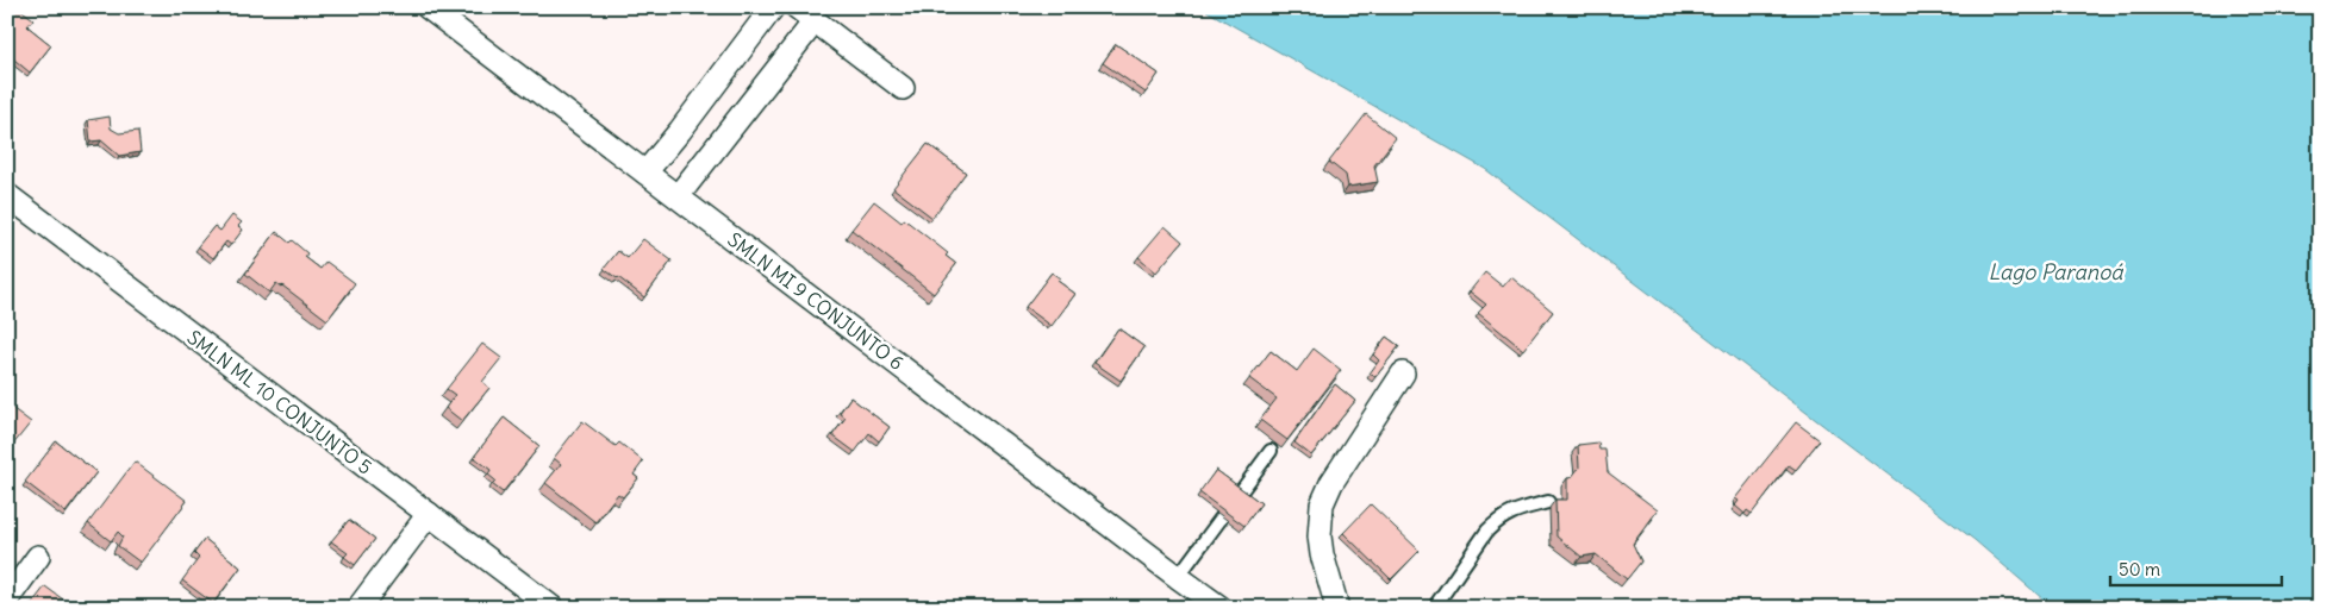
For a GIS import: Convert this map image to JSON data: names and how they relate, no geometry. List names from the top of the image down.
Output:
{
  "streets": {
    "street": ["SMLN MI 9 CONJUNTO 6", "SMLN ML 10 CONJUNTO 5"]
  },
  "water": ["Lago Paranoá"],
  "scale_bar": "50 m"
}
